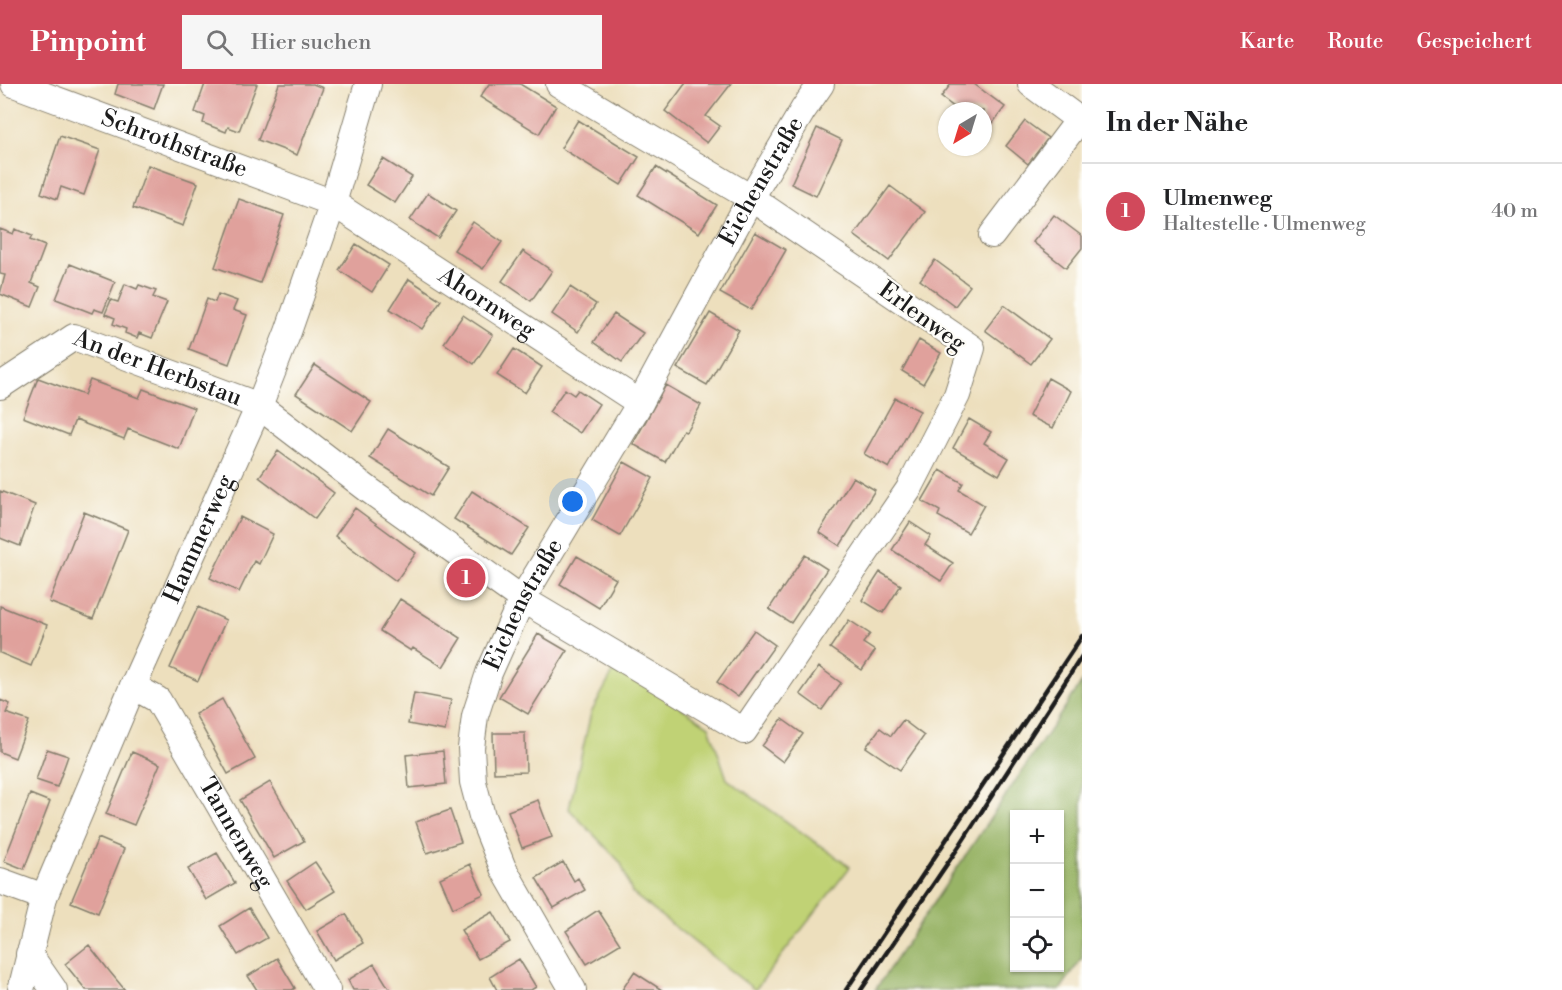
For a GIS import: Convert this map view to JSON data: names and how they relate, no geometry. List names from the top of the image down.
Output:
{
  "streets": {
    "street": [
      "Schrothstraße",
      "Eichenstraße",
      "Ahornweg",
      "Erlenweg",
      "An der Herbstau",
      "Hammerweg",
      "Tannenweg"
    ]
  },
  "crossings": [
    ["Schrothstraße", "Ahornweg"],
    ["Schrothstraße", "Hammerweg"],
    ["Eichenstraße", "Ahornweg"],
    ["Eichenstraße", "Erlenweg"],
    ["Ahornweg", "Hammerweg"],
    ["An der Herbstau", "Hammerweg"],
    ["Hammerweg", "Tannenweg"]
  ],
  "north": "bottom left",
  "page": {
    "header": "Pinpoint",
    "search": "Hier suchen",
    "nav": ["Karte", "Route", "Gespeichert"],
    "heading": "In der Nähe",
    "list": [
      {
        "mark": "1",
        "name": "Ulmenweg",
        "note": "Haltestelle · Ulmenweg",
        "value": "40 m"
      }
    ],
    "pins": "1",
    "map_buttons": ["+", "−"]
  }
}
